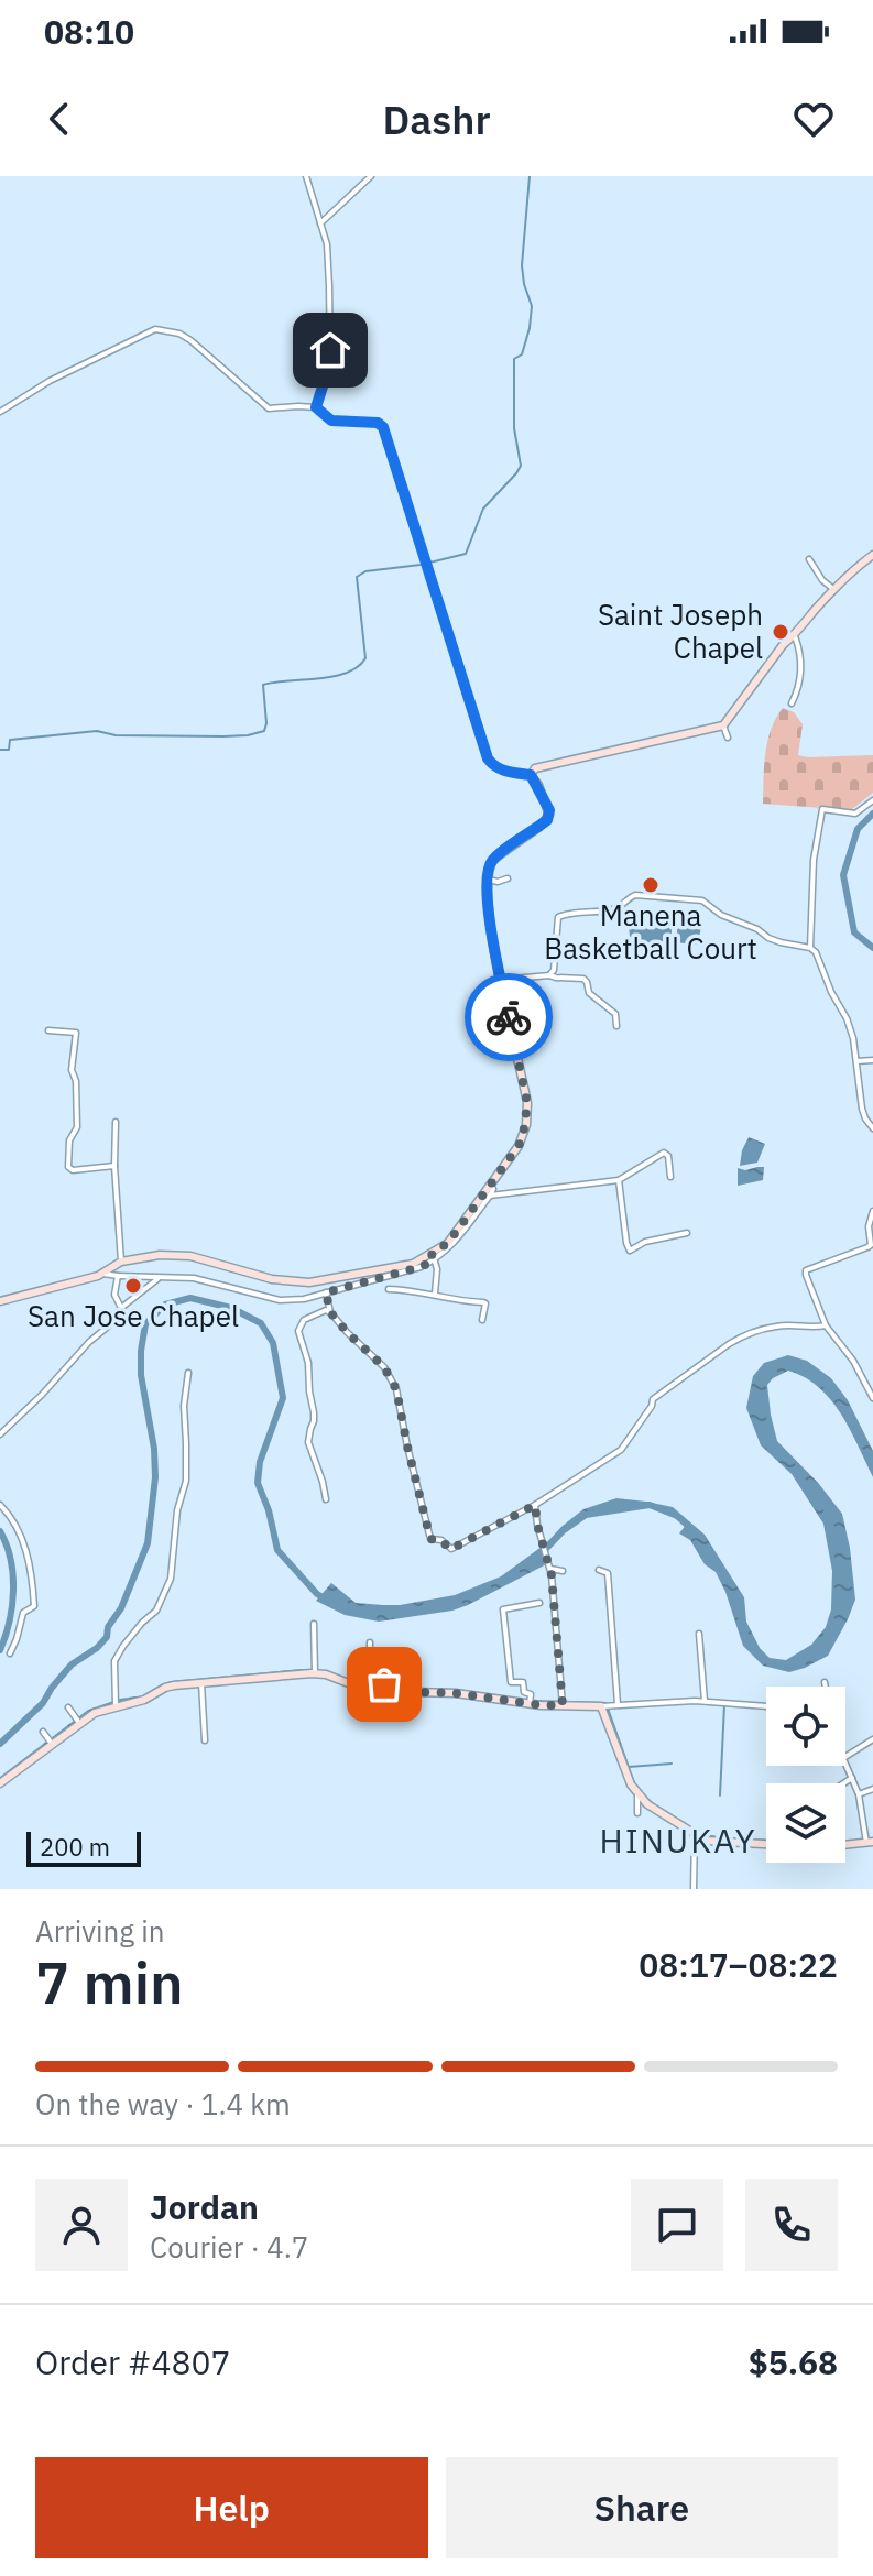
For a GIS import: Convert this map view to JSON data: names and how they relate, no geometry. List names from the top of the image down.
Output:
{
  "districts": ["HINUKAY"],
  "places": ["Saint Joseph Chapel", "Manena Basketball Court", "San Jose Chapel"],
  "scale_bar": "200 m",
  "page": {
    "status": "08:10",
    "header": "Dashr",
    "scale": "200 m",
    "heading": ["7 min", "Arriving in", "08:17–08:22"],
    "panel": [
      "Jordan",
      "Courier · 4.7",
      "Order #4807",
      "$5.68"
    ],
    "bar": "On the way · 1.4 km",
    "buttons": ["Help", "Share"]
  }
}
